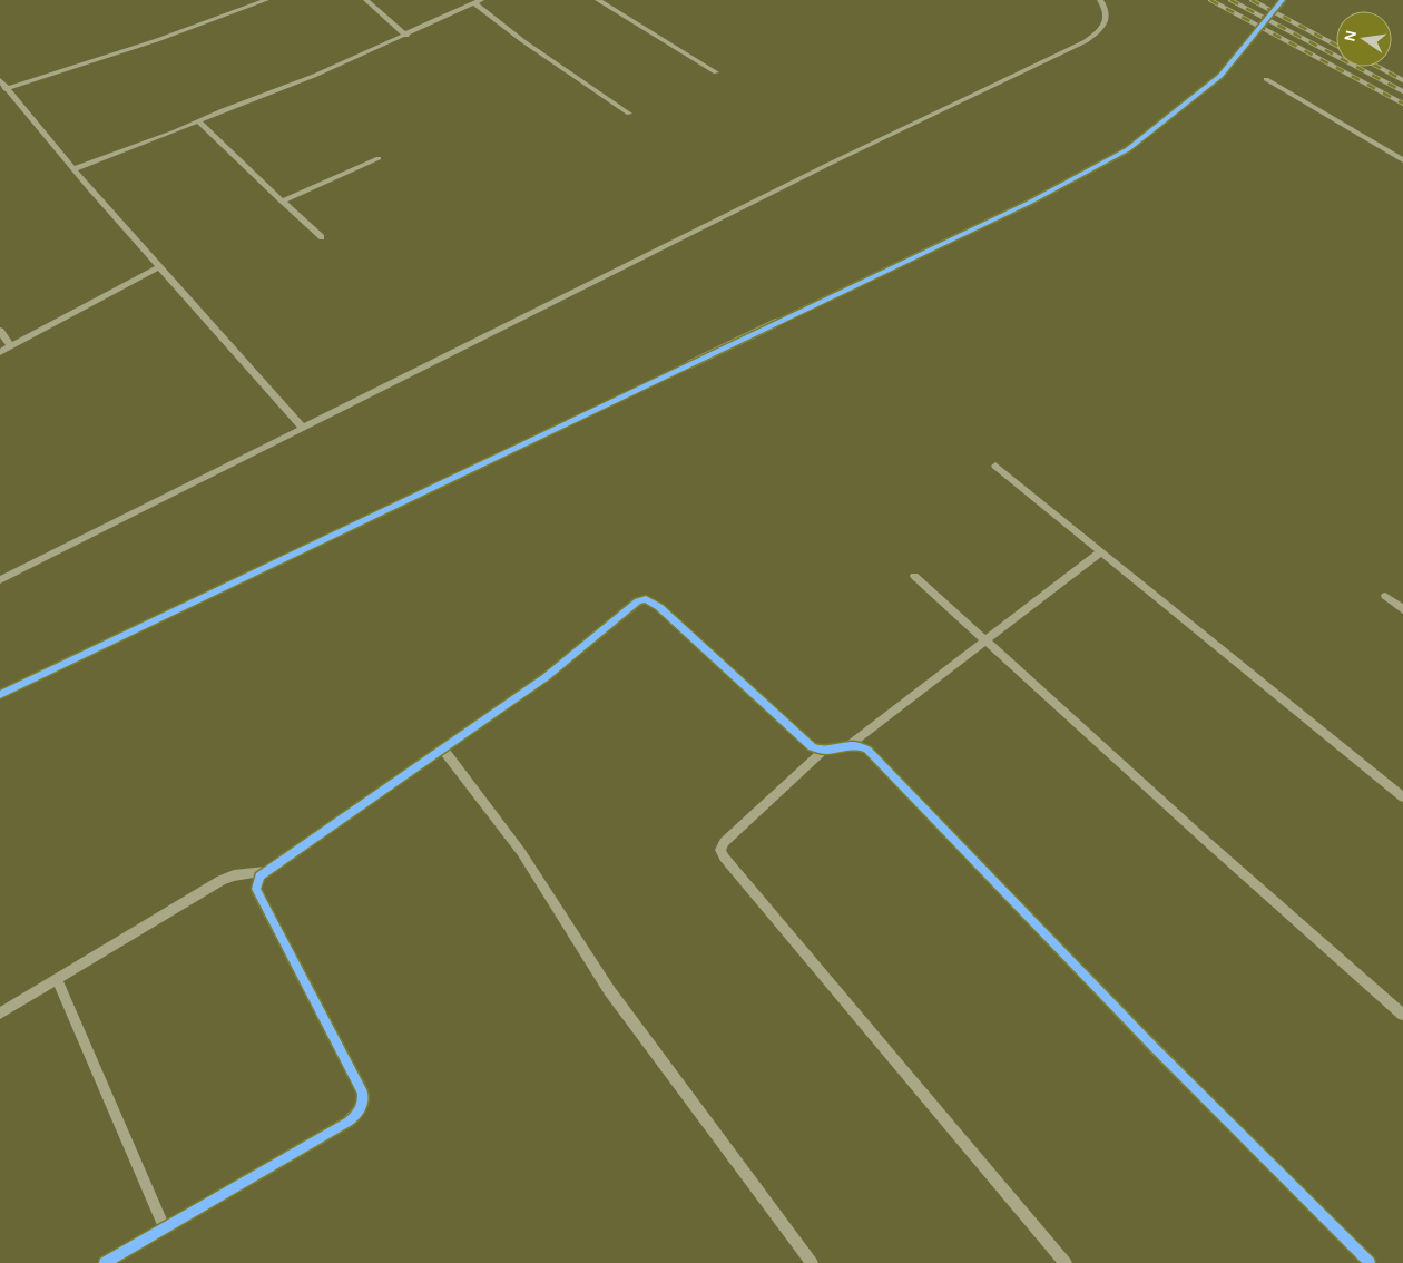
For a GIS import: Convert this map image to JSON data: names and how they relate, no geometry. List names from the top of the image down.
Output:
{
  "north": "left"
}
